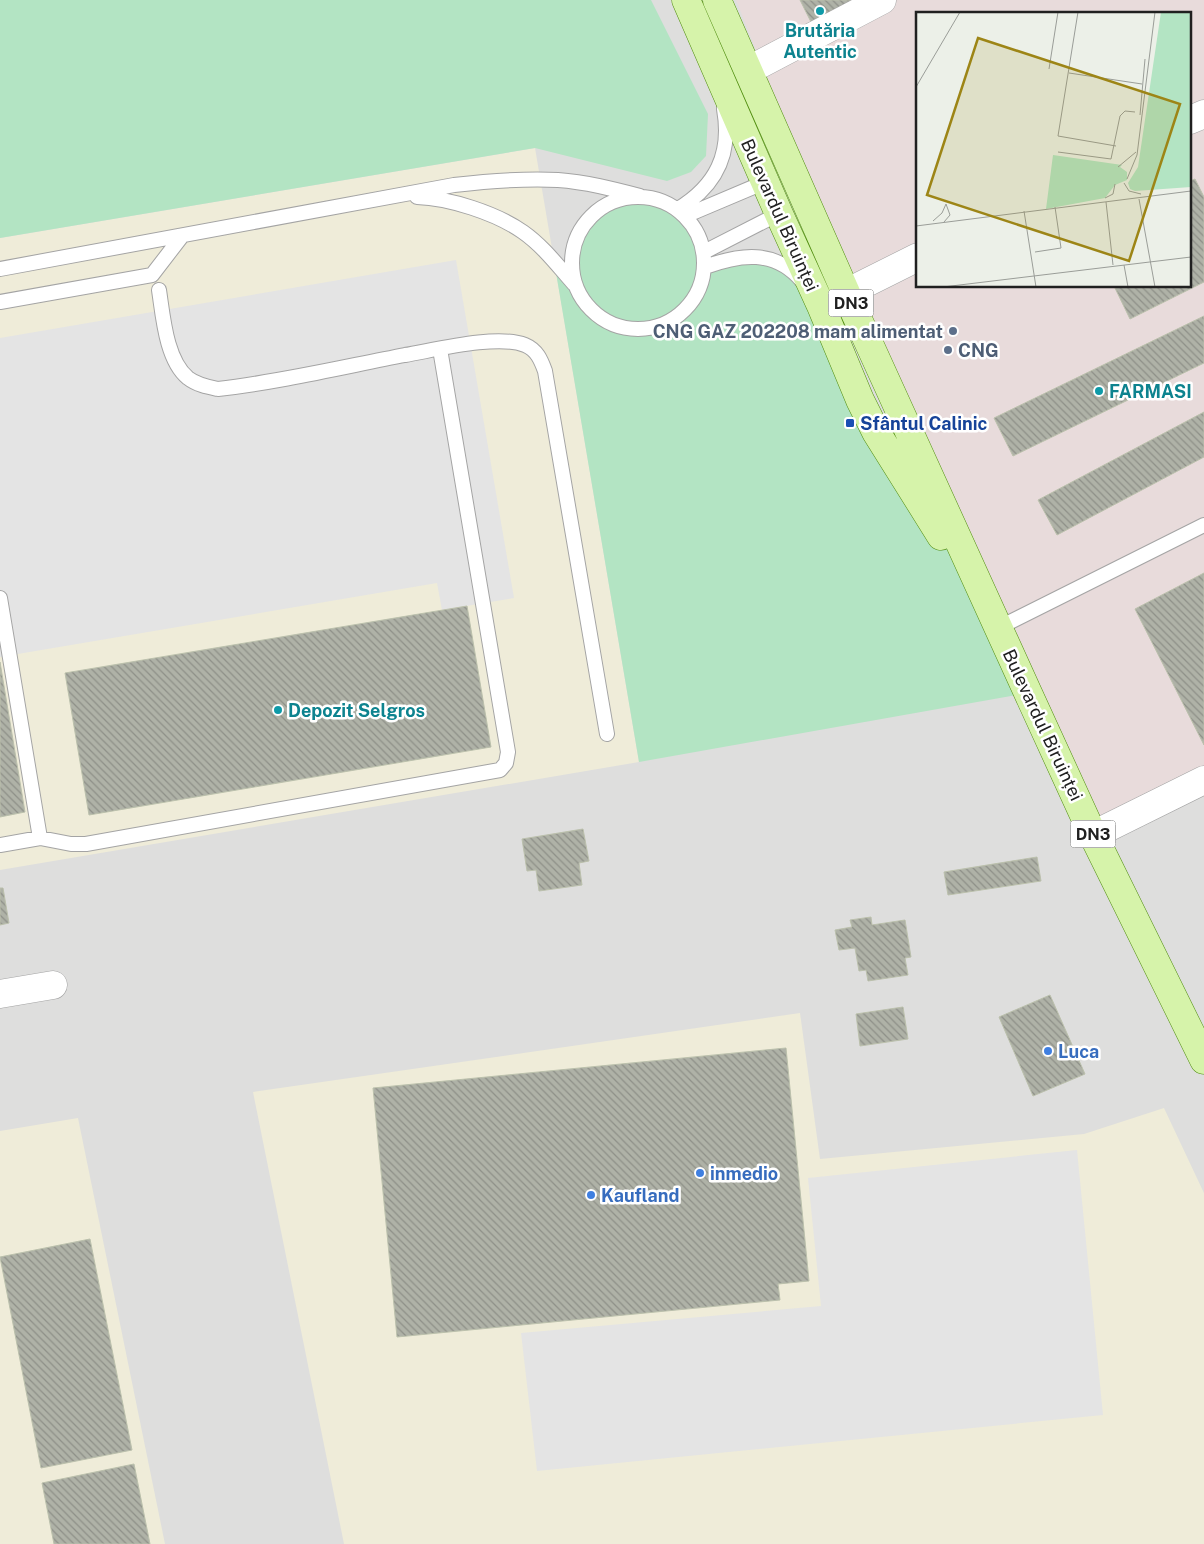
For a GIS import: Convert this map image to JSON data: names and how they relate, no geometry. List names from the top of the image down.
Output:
{
  "streets": {
    "main road": ["Bulevardul Biruinței", "DN3"]
  },
  "places": {
    "other": [
      "Brutăria Autentic",
      "CNG GAZ 202208 mam alimentat",
      "CNG",
      "FARMASI",
      "Depozit Selgros",
      "Luca",
      "inmedio",
      "Kaufland"
    ],
    "transit": ["Sfântul Calinic"]
  }
}
